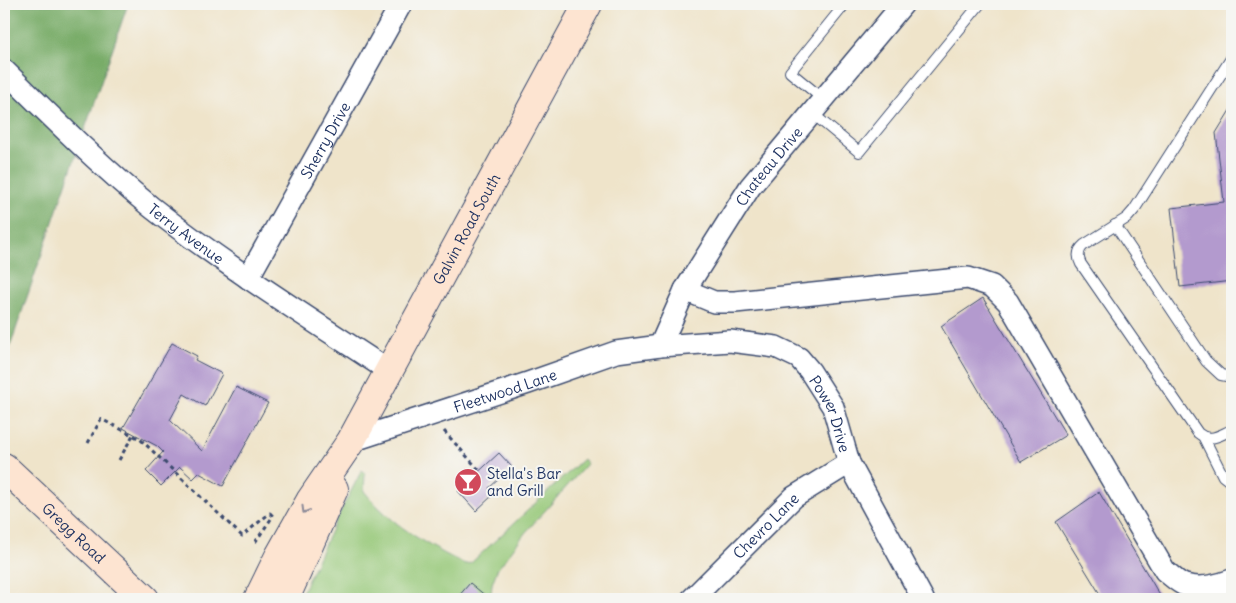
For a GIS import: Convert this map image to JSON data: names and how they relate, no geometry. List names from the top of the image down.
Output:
{
  "streets": {
    "main road": ["Galvin Road South", "Gregg Road"],
    "street": [
      "Sherry Drive",
      "Chateau Drive",
      "Terry Avenue",
      "Fleetwood Lane",
      "Power Drive",
      "Chevro Lane"
    ]
  },
  "crossings": [
    ["Sherry Drive", "Terry Avenue"],
    ["Chateau Drive", "Fleetwood Lane"],
    ["Chateau Drive", "Power Drive"],
    ["Galvin Road South", "Terry Avenue"],
    ["Galvin Road South", "Fleetwood Lane"],
    ["Fleetwood Lane", "Power Drive"],
    ["Power Drive", "Chevro Lane"]
  ],
  "places": {
    "bar": ["Stella's Bar and Grill"]
  }
}
